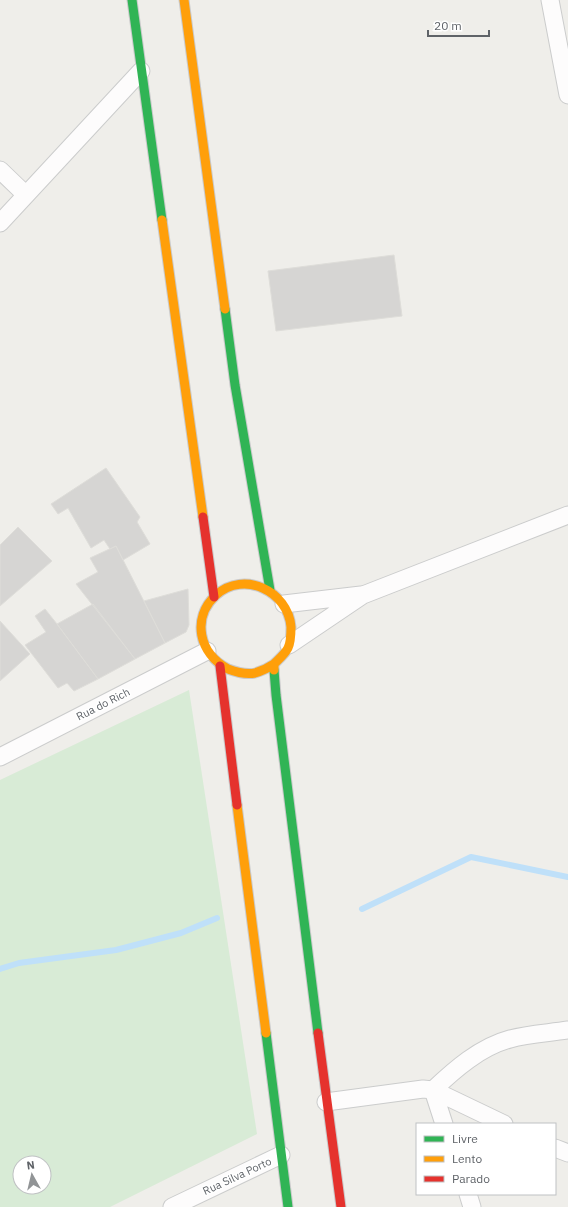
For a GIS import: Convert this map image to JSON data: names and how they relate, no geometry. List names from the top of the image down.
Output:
{
  "streets": {
    "street": ["Rua do Rich", "Rua Silva Porto"]
  },
  "legend": ["Livre", "Lento", "Parado"],
  "scale_bar": "20 m",
  "north": "top"
}
